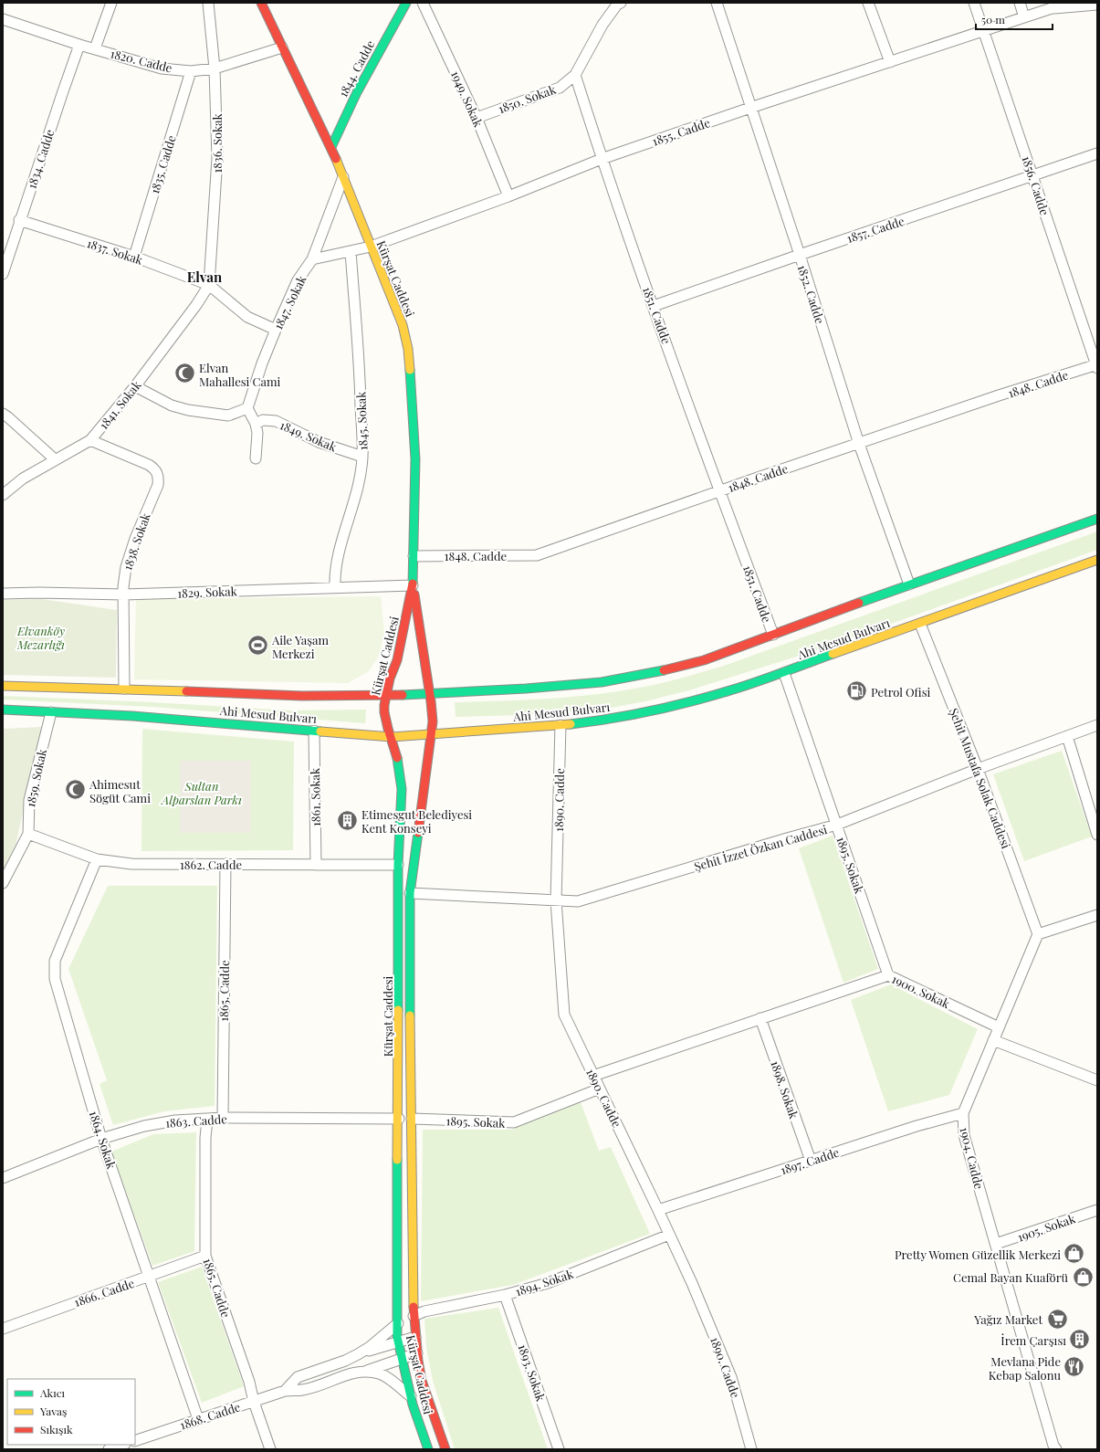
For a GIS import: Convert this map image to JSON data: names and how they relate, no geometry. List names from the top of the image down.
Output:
{
  "streets": {
    "main road": ["1844. Cadde", "Kürşat Caddesi", "Ahi Mesud Bulvarı"],
    "street": [
      "1820. Cadde",
      "1949. Sokak",
      "1850. Sokak",
      "1855. Cadde",
      "1836. Sokak",
      "1834. Cadde",
      "1835. Cadde",
      "1856. Cadde",
      "1857. Cadde",
      "1837. Sokak",
      "1852. Cadde",
      "1847. Sokak",
      "1851. Cadde",
      "1848. Cadde",
      "1841. Sokak",
      "1845. Sokak",
      "1849. Sokak",
      "1838. Sokak",
      "1829. Sokak",
      "1859. Sokak",
      "Şehit Mustafa Solak Caddesi",
      "1861. Sokak",
      "1890. Cadde",
      "Şehit İzzet Özkan Caddesi",
      "1862. Cadde",
      "1895. Sokak",
      "1865. Cadde",
      "1900. Sokak",
      "1898. Sokak",
      "1863. Cadde",
      "1864. Sokak",
      "1904. Cadde",
      "1897. Cadde",
      "1905. Sokak",
      "1894. Sokak",
      "1866. Cadde",
      "1893. Sokak",
      "1868. Cadde"
    ]
  },
  "crossings": [
    ["1820. Cadde", "1836. Sokak"],
    ["1820. Cadde", "1834. Cadde"],
    ["1820. Cadde", "1835. Cadde"],
    ["1820. Cadde", "Kürşat Caddesi"],
    ["1844. Cadde", "Kürşat Caddesi"],
    ["1949. Sokak", "1850. Sokak"],
    ["1949. Sokak", "1855. Cadde"],
    ["1850. Sokak", "1851. Cadde"],
    ["1855. Cadde", "1856. Cadde"],
    ["1855. Cadde", "Kürşat Caddesi"],
    ["1855. Cadde", "1852. Cadde"],
    ["1855. Cadde", "1847. Sokak"],
    ["1855. Cadde", "1851. Cadde"],
    ["1855. Cadde", "1845. Sokak"],
    ["1836. Sokak", "1837. Sokak"],
    ["1836. Sokak", "1841. Sokak"],
    ["1834. Cadde", "1837. Sokak"],
    ["1835. Cadde", "1837. Sokak"],
    ["1856. Cadde", "1857. Cadde"],
    ["1856. Cadde", "1848. Cadde"],
    ["1857. Cadde", "1852. Cadde"],
    ["1857. Cadde", "1851. Cadde"],
    ["1837. Sokak", "1847. Sokak"],
    ["1837. Sokak", "1841. Sokak"],
    ["Kürşat Caddesi", "1847. Sokak"],
    ["Kürşat Caddesi", "1848. Cadde"],
    ["Kürşat Caddesi", "1829. Sokak"],
    ["Kürşat Caddesi", "Ahi Mesud Bulvarı"],
    ["Kürşat Caddesi", "Şehit İzzet Özkan Caddesi"],
    ["Kürşat Caddesi", "1862. Cadde"],
    ["Kürşat Caddesi", "1895. Sokak"],
    ["Kürşat Caddesi", "1863. Cadde"],
    ["Kürşat Caddesi", "1894. Sokak"],
    ["Kürşat Caddesi", "1868. Cadde"],
    ["1852. Cadde", "1848. Cadde"],
    ["1852. Cadde", "Ahi Mesud Bulvarı"],
    ["1851. Cadde", "1848. Cadde"],
    ["1851. Cadde", "Ahi Mesud Bulvarı"],
    ["1841. Sokak", "1838. Sokak"],
    ["1845. Sokak", "1849. Sokak"],
    ["1845. Sokak", "1829. Sokak"],
    ["1838. Sokak", "1829. Sokak"],
    ["1838. Sokak", "Ahi Mesud Bulvarı"],
    ["Ahi Mesud Bulvarı", "1859. Sokak"],
    ["Ahi Mesud Bulvarı", "Şehit Mustafa Solak Caddesi"],
    ["Ahi Mesud Bulvarı", "1861. Sokak"],
    ["Ahi Mesud Bulvarı", "1890. Cadde"],
    ["Ahi Mesud Bulvarı", "1895. Sokak"],
    ["1859. Sokak", "1862. Cadde"],
    ["Şehit Mustafa Solak Caddesi", "Şehit İzzet Özkan Caddesi"],
    ["Şehit Mustafa Solak Caddesi", "1904. Cadde"],
    ["1861. Sokak", "1862. Cadde"],
    ["1890. Cadde", "Şehit İzzet Özkan Caddesi"],
    ["1890. Cadde", "1895. Sokak"],
    ["1890. Cadde", "1897. Cadde"],
    ["1890. Cadde", "1894. Sokak"],
    ["Şehit İzzet Özkan Caddesi", "1895. Sokak"],
    ["1862. Cadde", "1865. Cadde"],
    ["1862. Cadde", "1864. Sokak"],
    ["1895. Sokak", "1900. Sokak"],
    ["1865. Cadde", "1863. Cadde"],
    ["1865. Cadde", "1866. Cadde"],
    ["1865. Cadde", "1868. Cadde"],
    ["1900. Sokak", "1898. Sokak"],
    ["1900. Sokak", "1904. Cadde"],
    ["1898. Sokak", "1897. Cadde"],
    ["1863. Cadde", "1864. Sokak"],
    ["1864. Sokak", "1866. Cadde"],
    ["1864. Sokak", "1868. Cadde"],
    ["1904. Cadde", "1897. Cadde"],
    ["1904. Cadde", "1905. Sokak"],
    ["1894. Sokak", "1893. Sokak"]
  ],
  "districts": ["Elvan"],
  "parks": ["Elvanköy Mezarlığı", "Sultan Alparslan Parkı"],
  "places": {
    "mosque": ["Elvan Mahallesi Cami", "Ahimesut Sögüt Cami"],
    "sports": ["Aile Yaşam Merkezi"],
    "fuel station": ["Petrol Ofisi"],
    "building": ["Etimesgut Belediyesi Kent Konseyi", "İrem Çarşısı"],
    "shop": ["Pretty Women Güzellik Merkezi", "Cemal Bayan Kuaförü"],
    "supermarket": ["Yağız Market"],
    "restaurant": ["Mevlana Pide Kebap Salonu"]
  },
  "legend": ["Akıcı", "Yavaş", "Sıkışık"],
  "scale_bar": "50 m"
}
